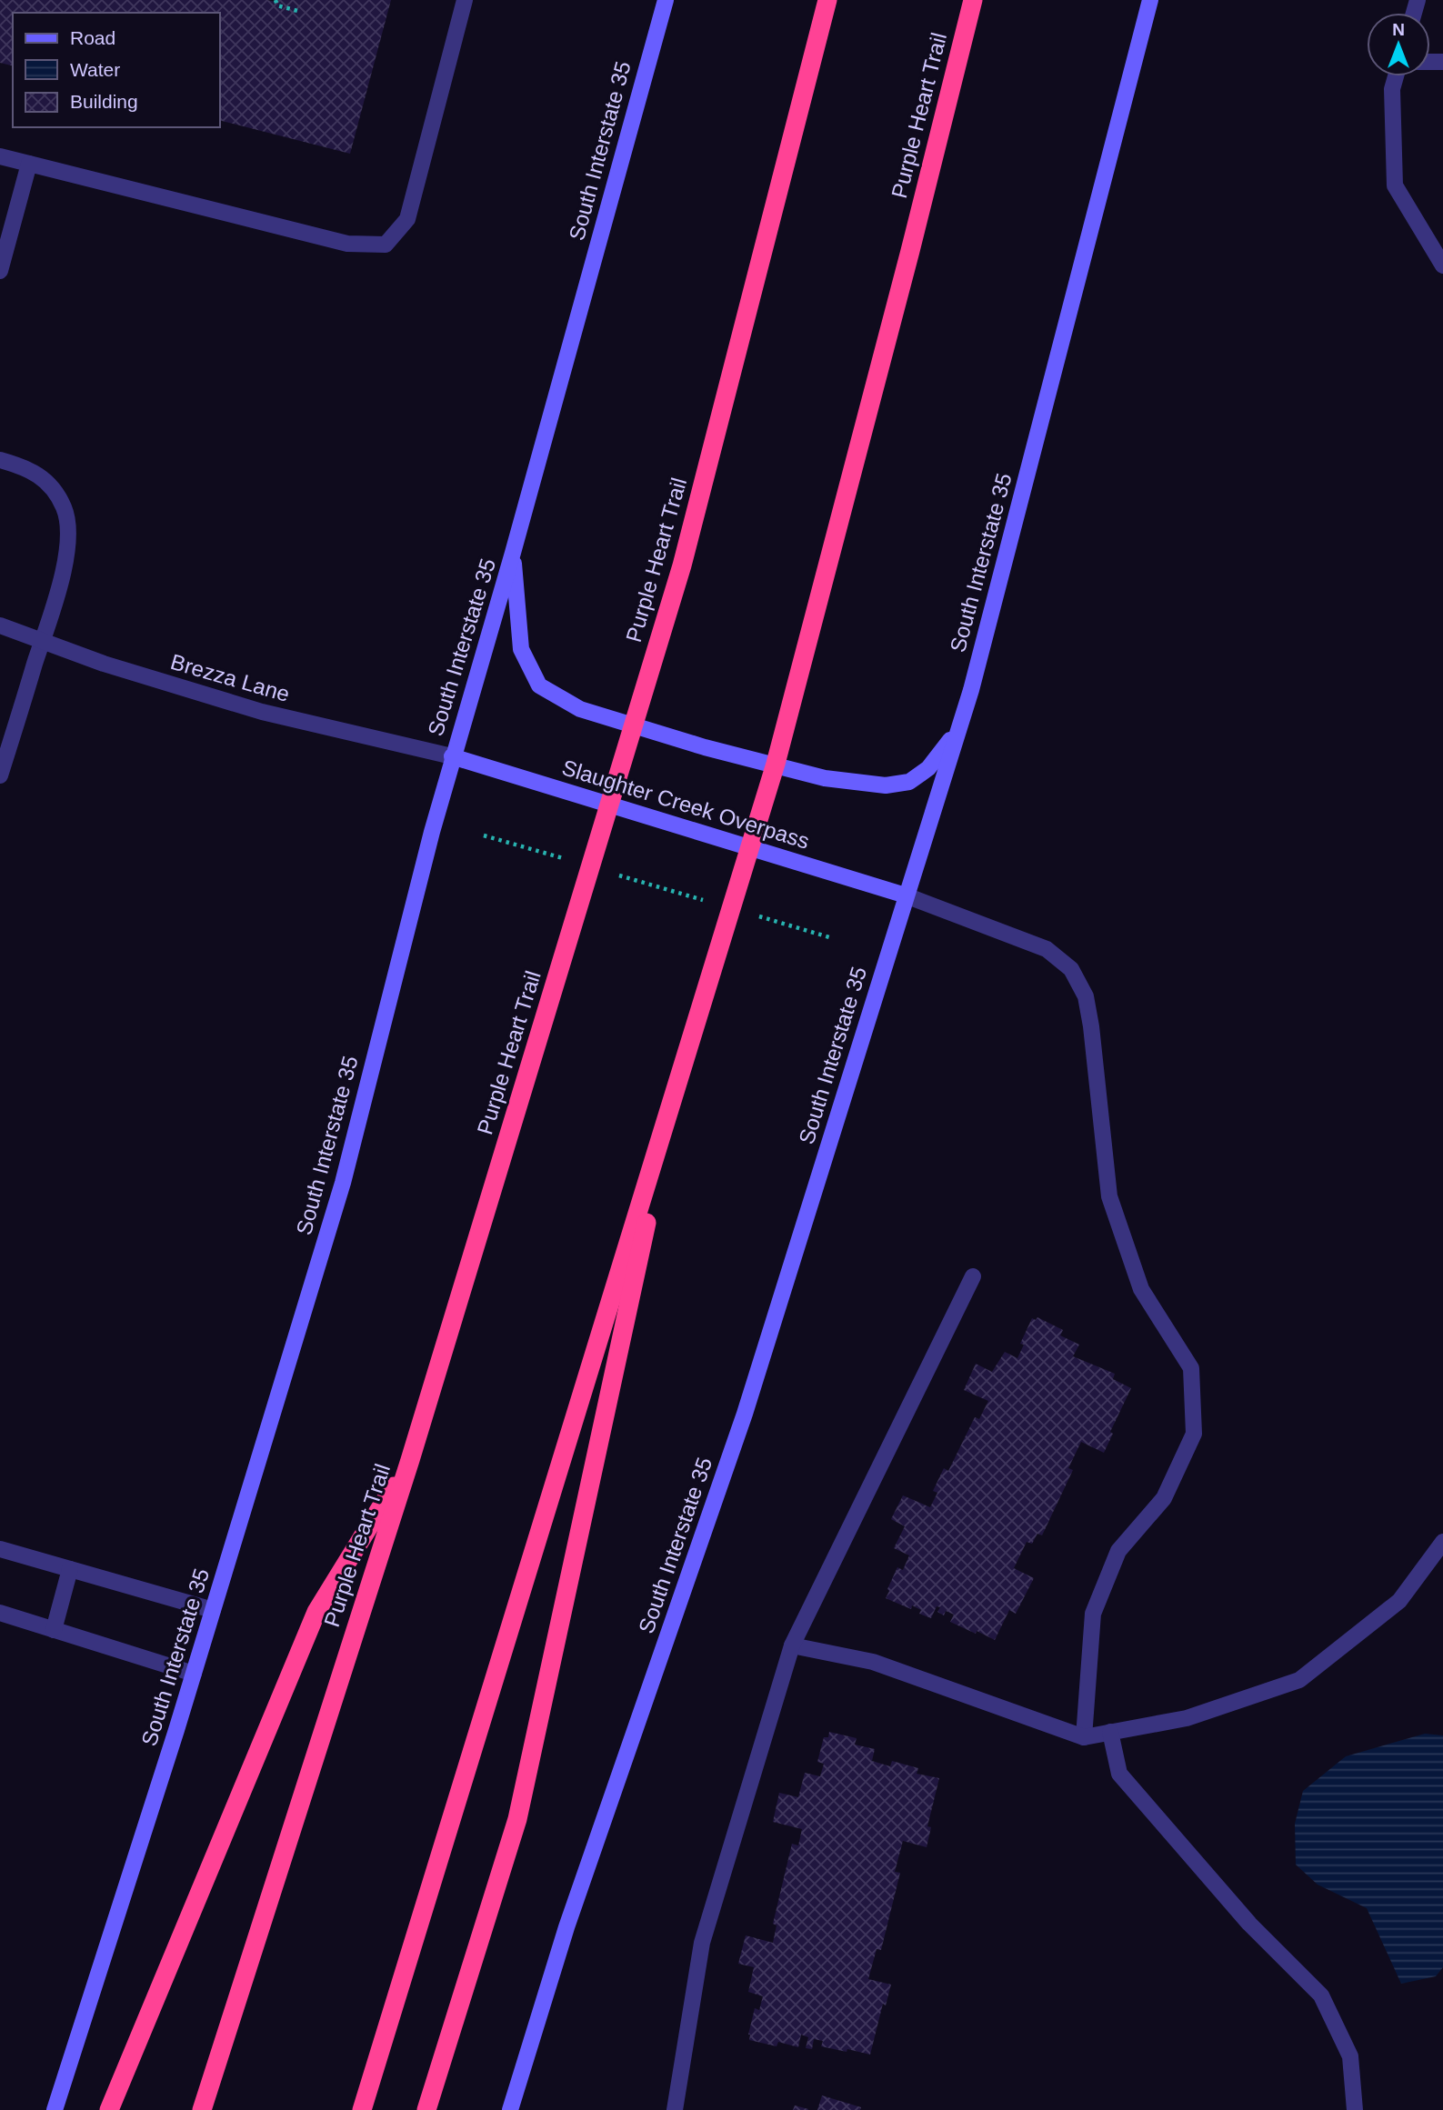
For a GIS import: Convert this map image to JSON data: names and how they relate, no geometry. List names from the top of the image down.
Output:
{
  "streets": {
    "highway": ["Purple Heart Trail"],
    "main road": ["South Interstate 35", "Slaughter Creek Overpass"],
    "street": ["Brezza Lane"]
  },
  "crossings": [
    ["South Interstate 35", "Brezza Lane"],
    ["South Interstate 35", "Slaughter Creek Overpass"],
    ["Brezza Lane", "Slaughter Creek Overpass"]
  ],
  "legend": ["Road", "Water", "Building"],
  "north": "top"
}
